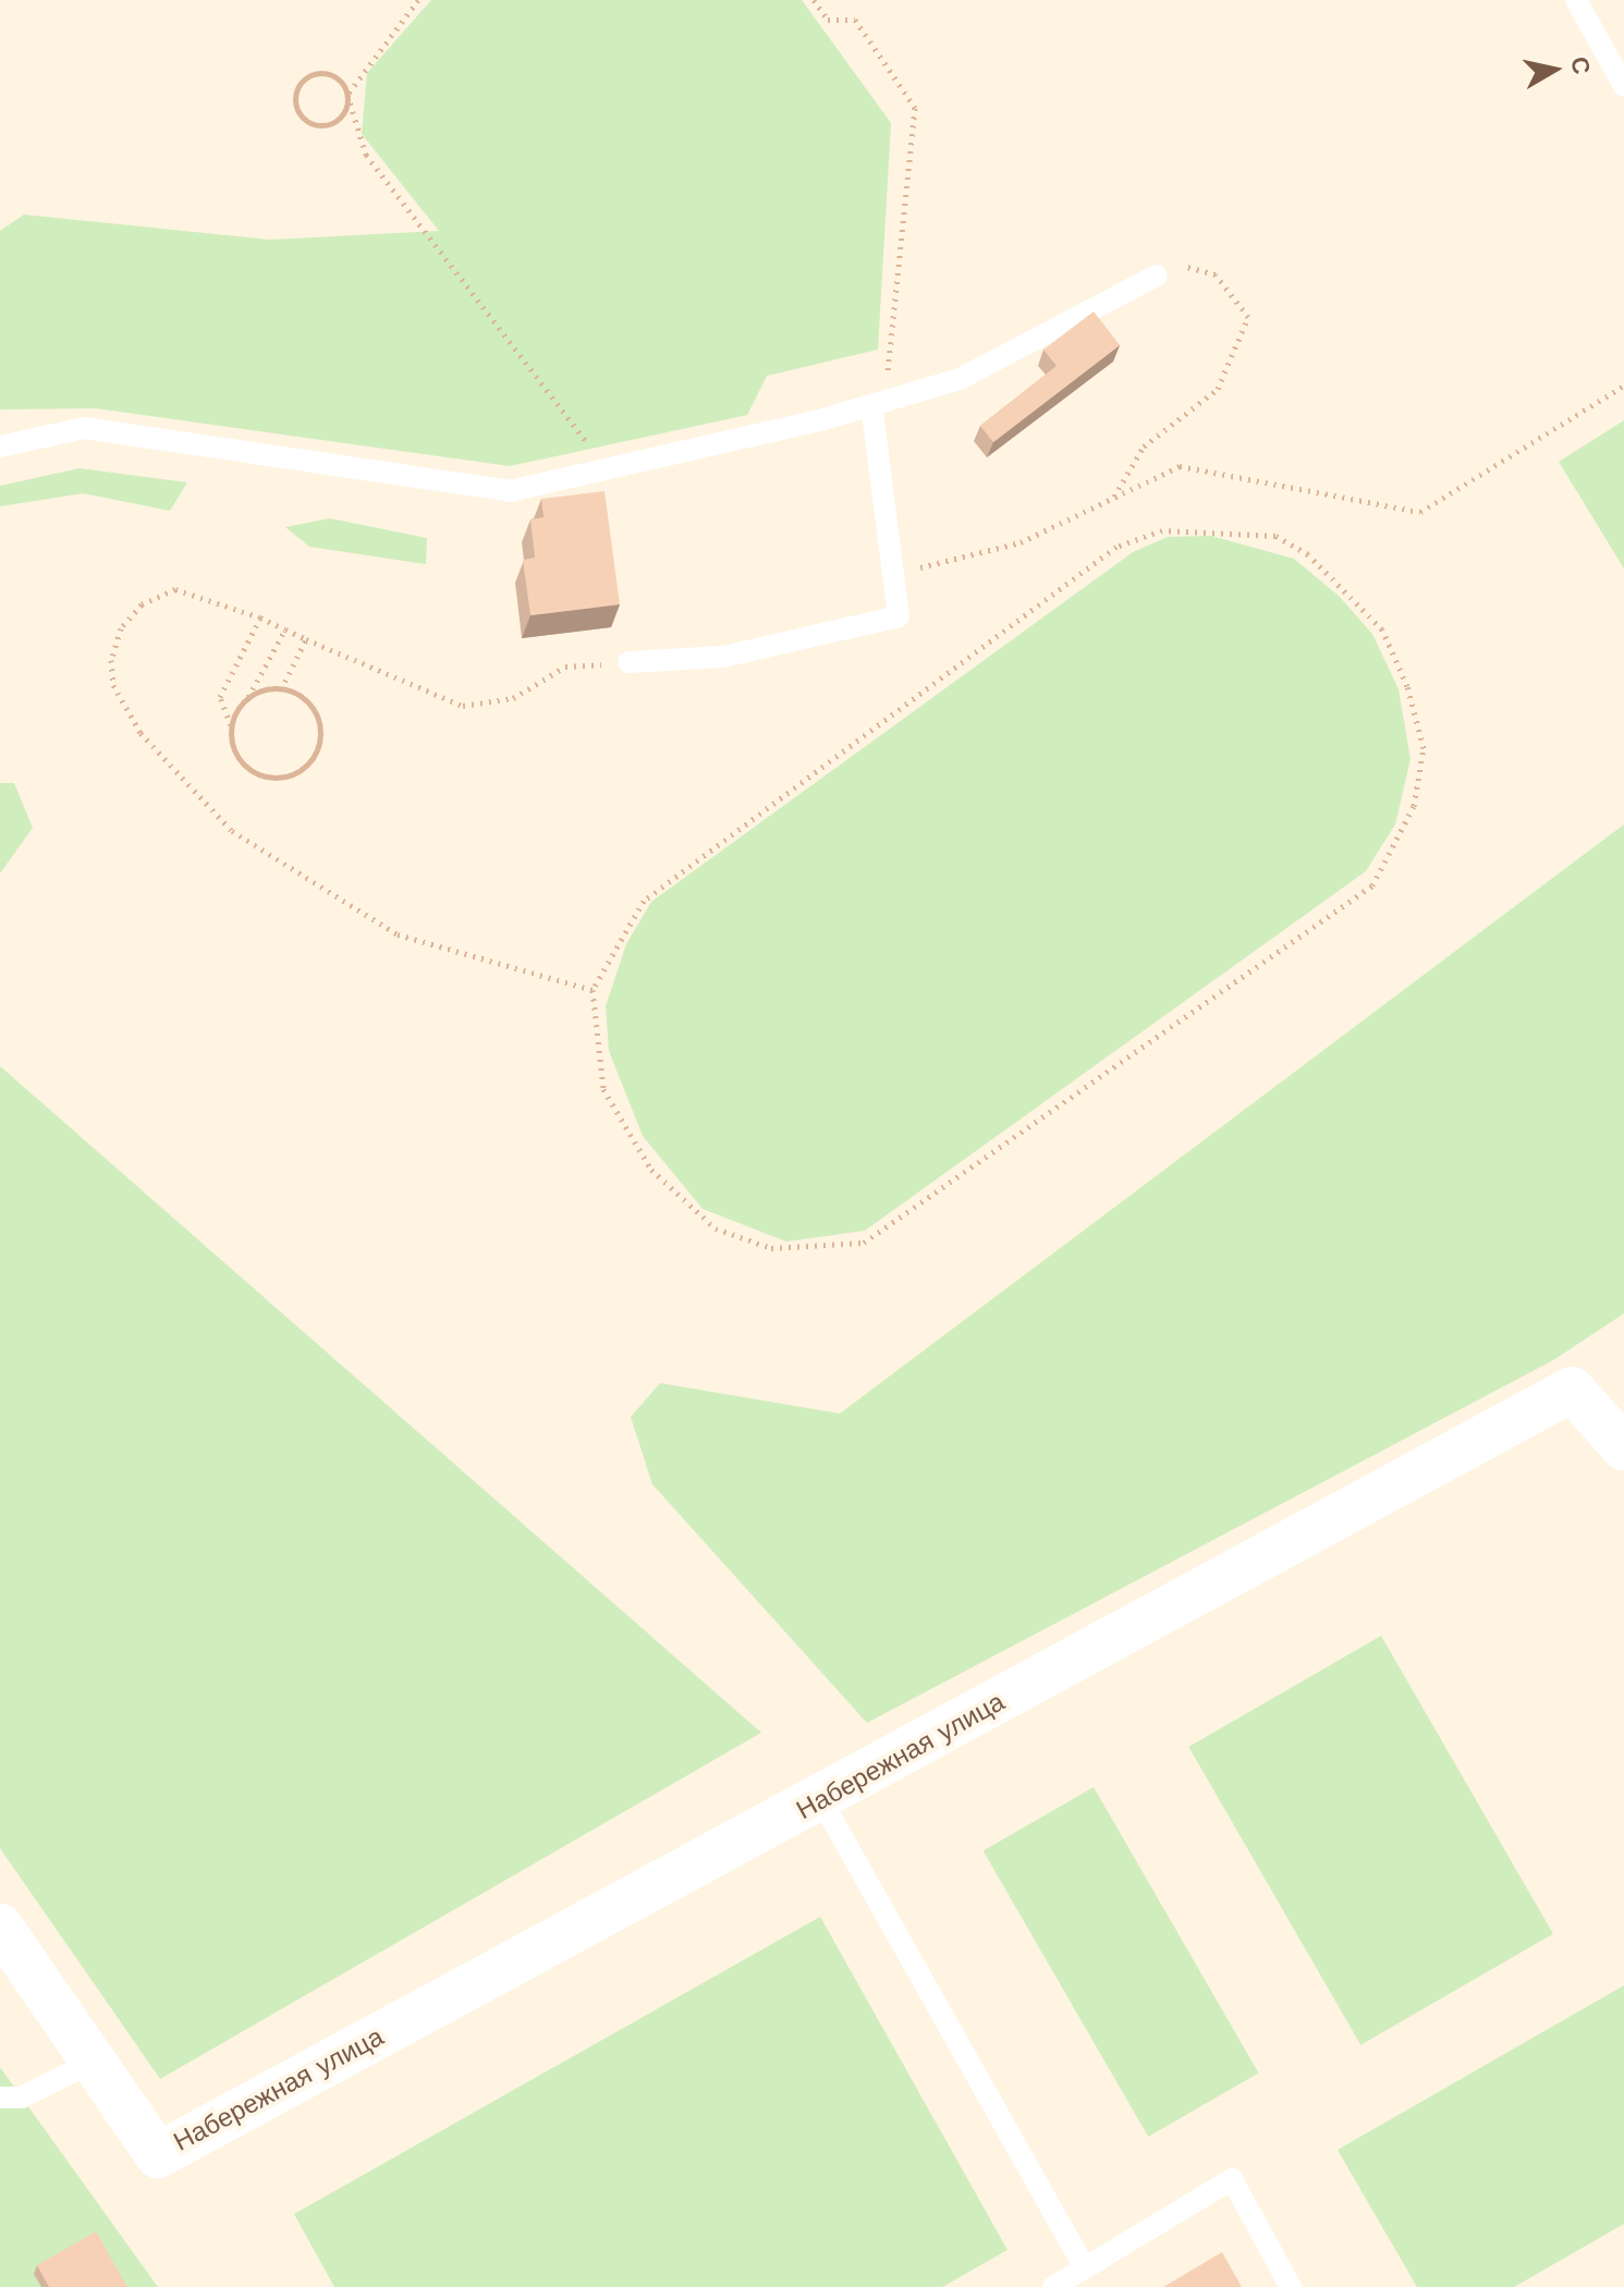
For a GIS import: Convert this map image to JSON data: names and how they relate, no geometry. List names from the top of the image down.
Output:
{
  "streets": {
    "street": ["Набережная улица"]
  },
  "north": "right"
}
